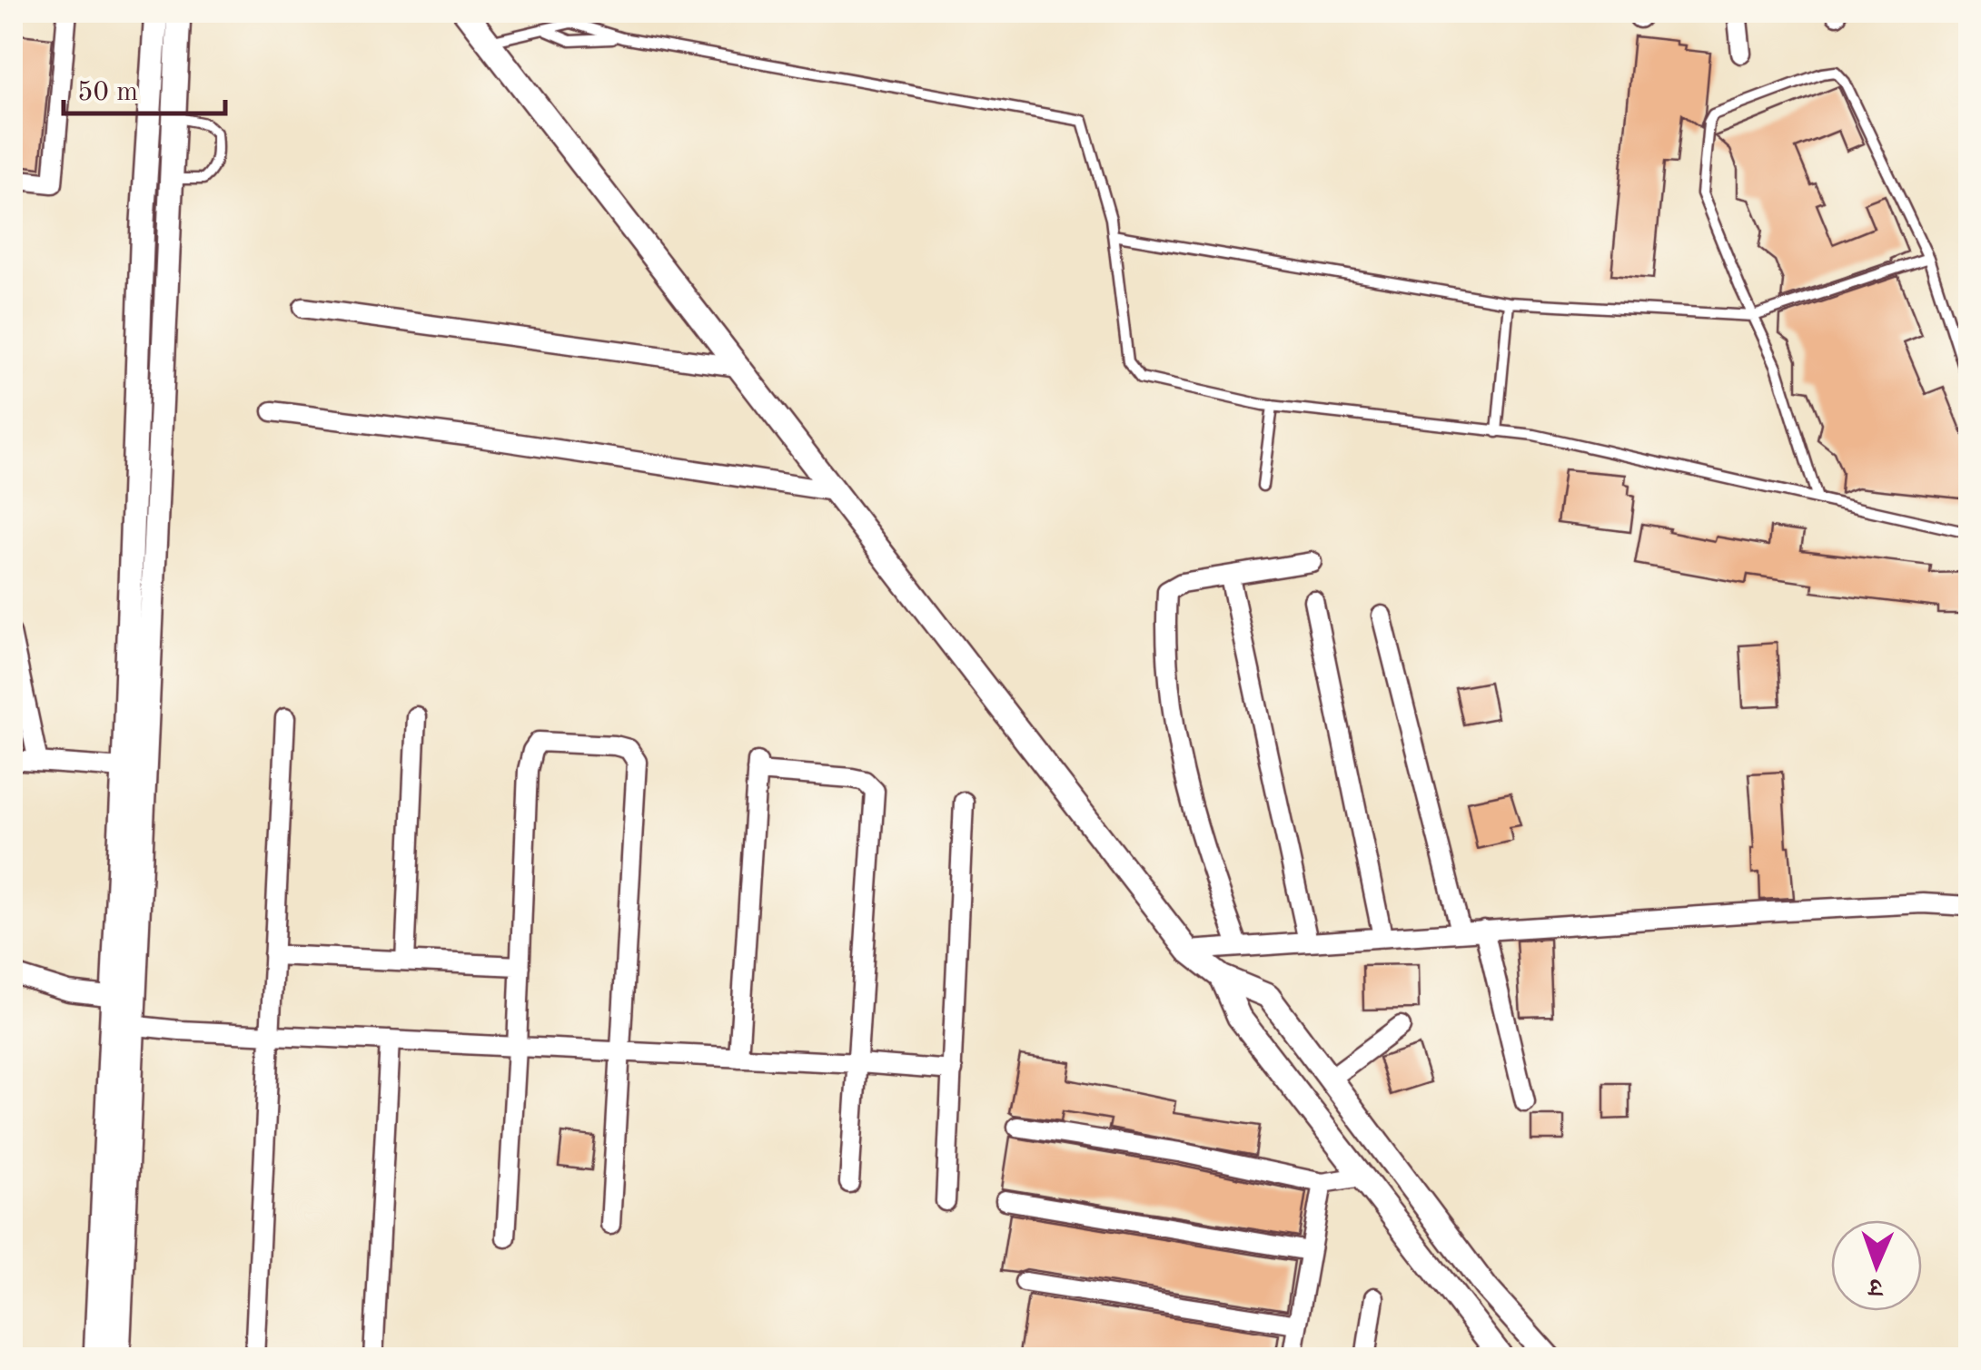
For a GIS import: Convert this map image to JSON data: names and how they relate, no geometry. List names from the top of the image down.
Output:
{
  "scale_bar": "50 m",
  "north": "bottom"
}
